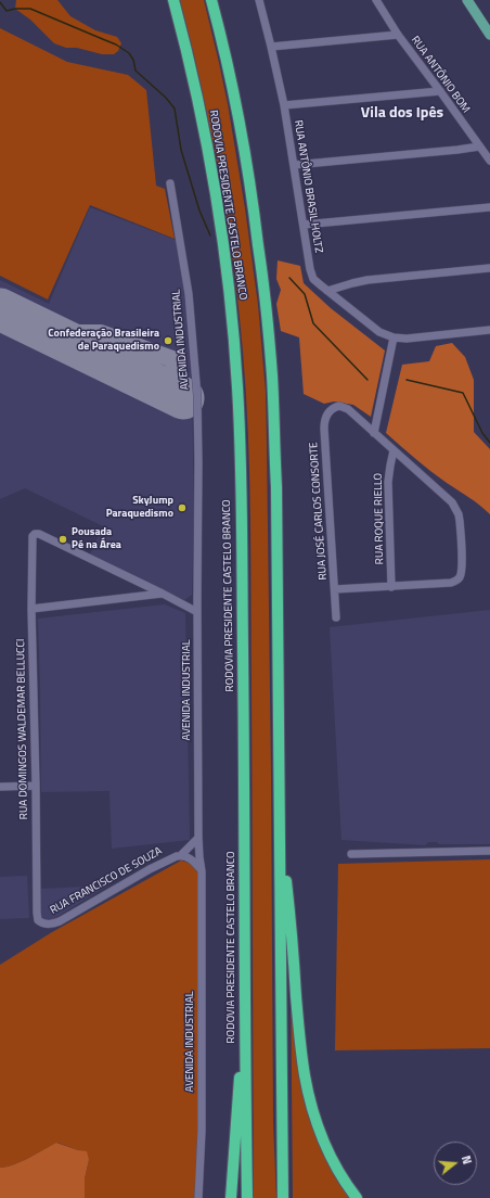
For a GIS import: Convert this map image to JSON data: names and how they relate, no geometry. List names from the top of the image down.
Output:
{
  "streets": {
    "highway": ["RODOVIA PRESIDENTE CASTELO BRANCO"],
    "street": [
      "RUA ANTÔNIO BOM",
      "RUA ANTÔNIO BRASIL HOLTZ",
      "AVENIDA INDUSTRIAL",
      "RUA JOSÉ CARLOS CONSORTE",
      "RUA ROQUE RIELLO",
      "RUA DOMINGOS WALDEMAR BELLUCCI",
      "RUA FRANCISCO DE SOUZA"
    ]
  },
  "crossings": [
    ["RUA DOMINGOS WALDEMAR BELLUCCI", "RUA FRANCISCO DE SOUZA"]
  ],
  "districts": ["Vila dos Ipês"],
  "places": ["Confederação Brasileira de Paraquedismo", "SkyJump Paraquedismo", "Pousada Pé na Área"],
  "north": "right"
}
